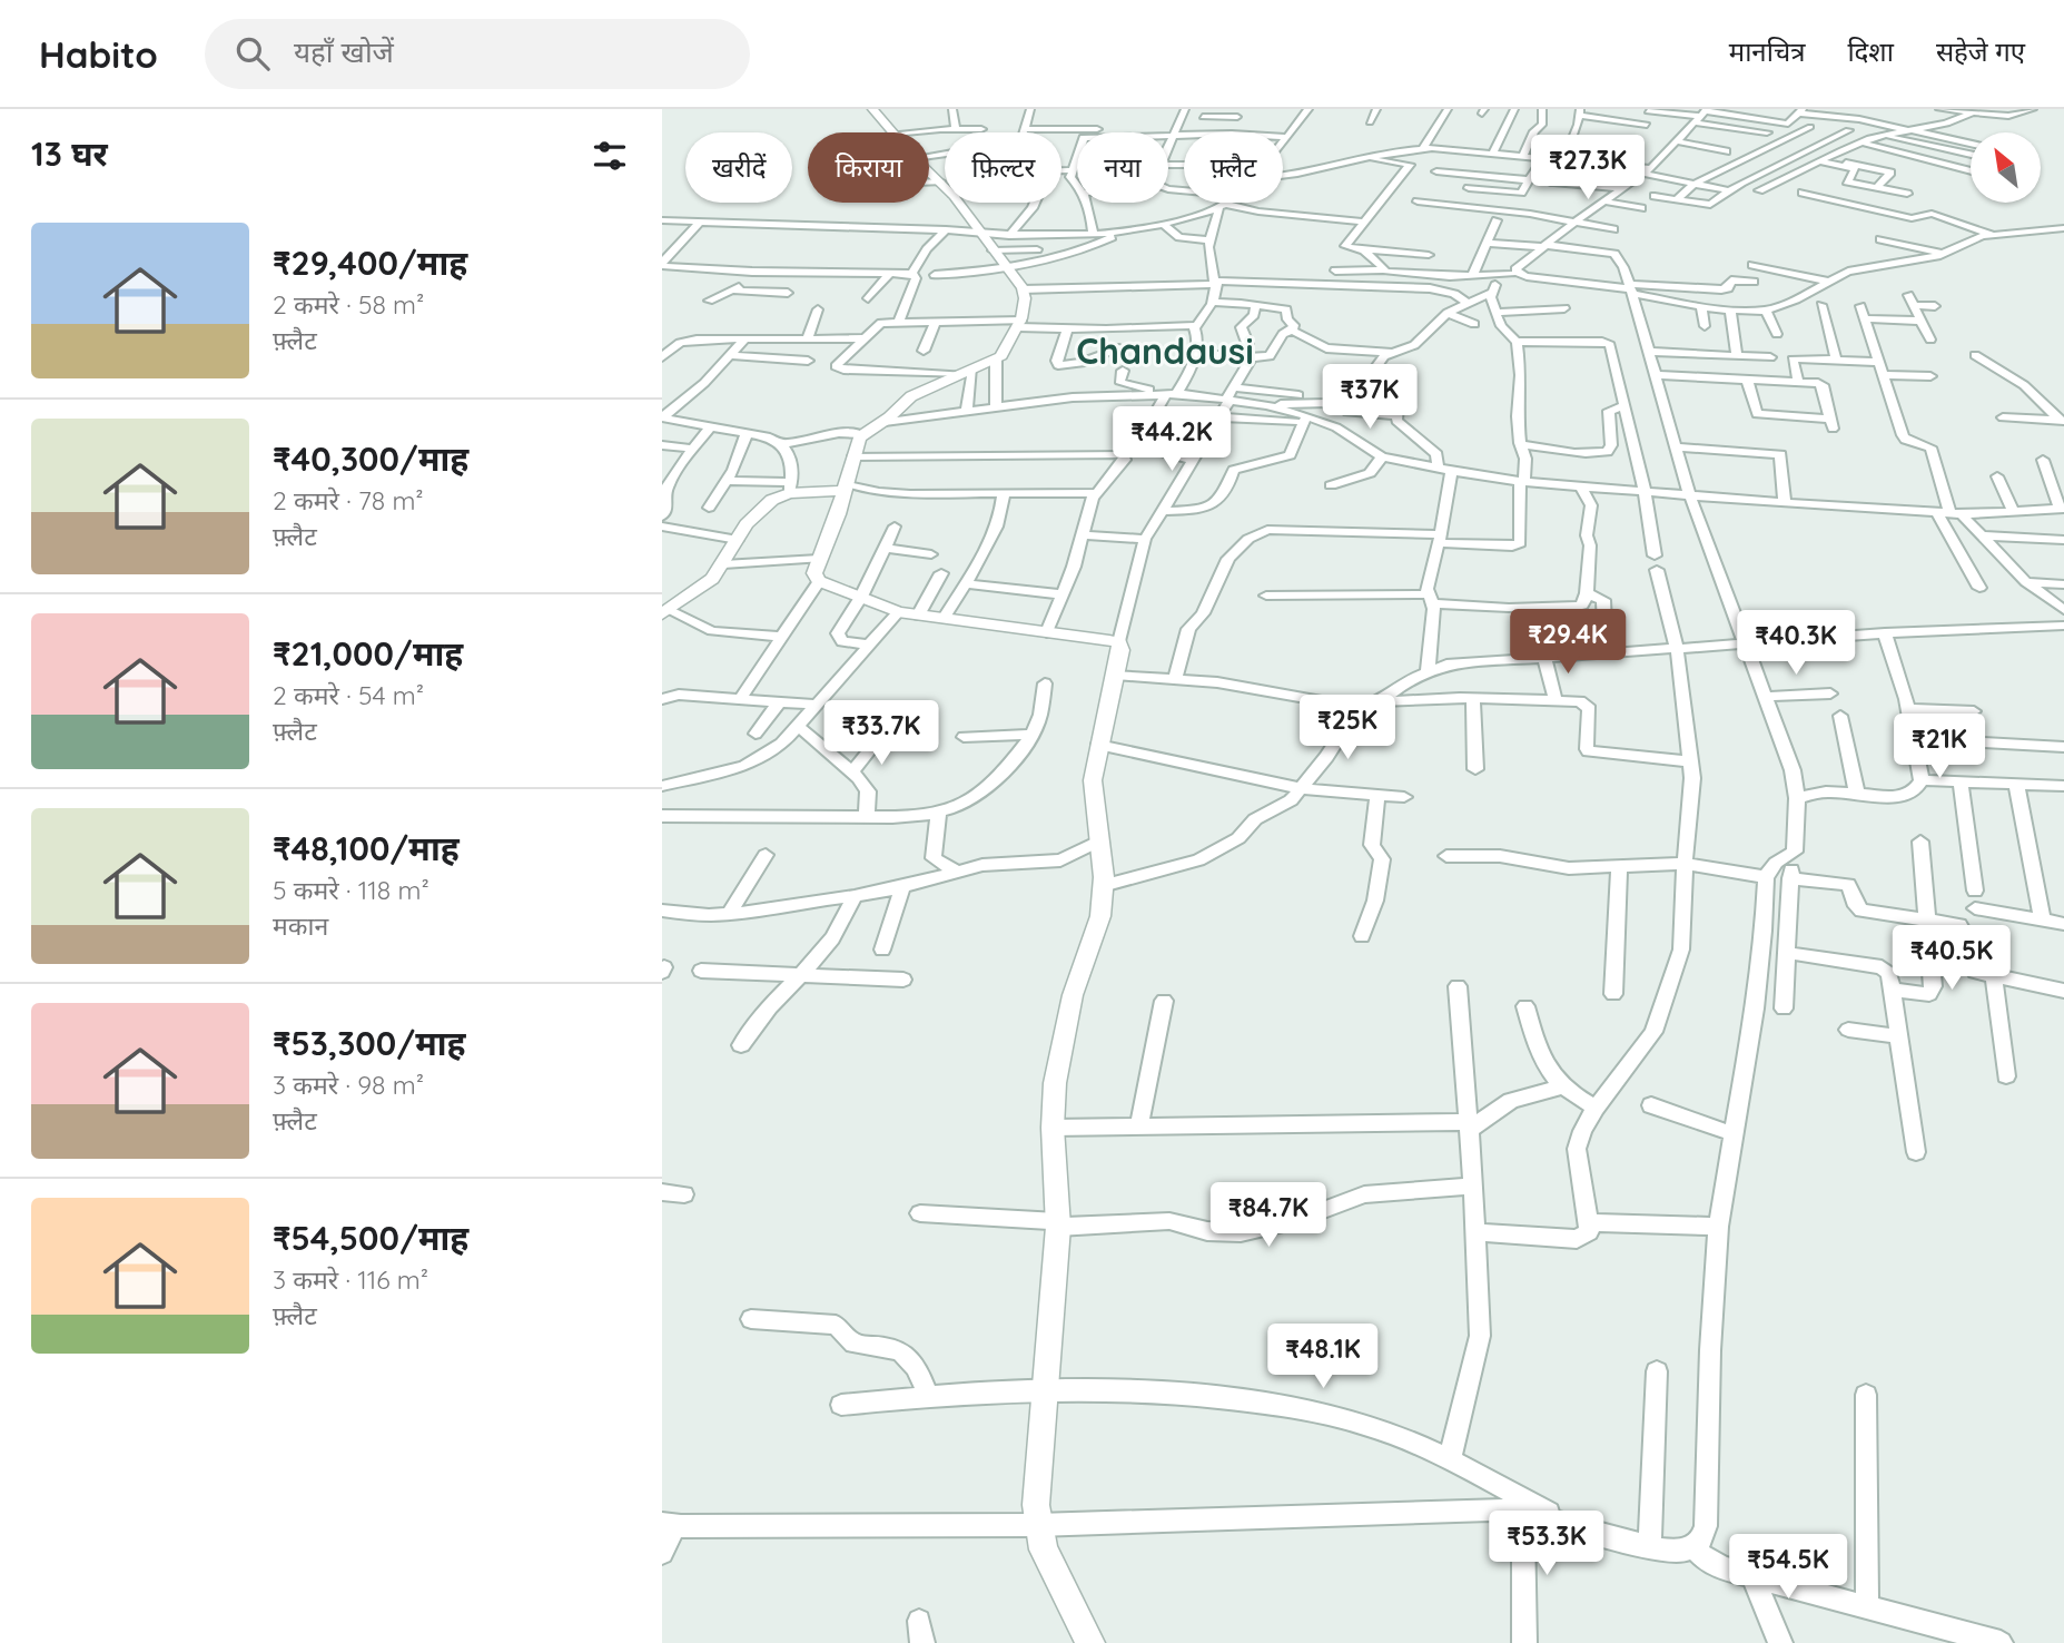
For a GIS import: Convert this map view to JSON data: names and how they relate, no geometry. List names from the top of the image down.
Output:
{
  "districts": ["Chandausi"],
  "north": "top left",
  "page": {
    "header": "Habito",
    "search": "यहाँ खोजें",
    "nav": ["मानचित्र", "दिशा", "सहेजे गए"],
    "heading": "13 घर",
    "chip": [
      "खरीदें",
      "किराया",
      "फ़िल्टर",
      "नया",
      "फ़्लैट"
    ],
    "price": [
      "₹27.3K",
      "₹37K",
      "₹44.2K",
      "₹29.4K",
      "₹40.3K",
      "₹25K",
      "₹33.7K",
      "₹21K",
      "₹40.5K",
      "₹84.7K",
      "₹48.1K",
      "₹53.3K",
      "₹54.5K"
    ],
    "list": [
      {
        "name": "₹29,400/माह",
        "note": "2 कमरे · 58 m² · फ़्लैट"
      },
      {
        "name": "₹40,300/माह",
        "note": "2 कमरे · 78 m² · फ़्लैट"
      },
      {
        "name": "₹21,000/माह",
        "note": "2 कमरे · 54 m² · फ़्लैट"
      },
      {
        "name": "₹48,100/माह",
        "note": "5 कमरे · 118 m² · मकान"
      },
      {
        "name": "₹53,300/माह",
        "note": "3 कमरे · 98 m² · फ़्लैट"
      },
      {
        "name": "₹54,500/माह",
        "note": "3 कमरे · 116 m² · फ़्लैट"
      }
    ]
  }
}
